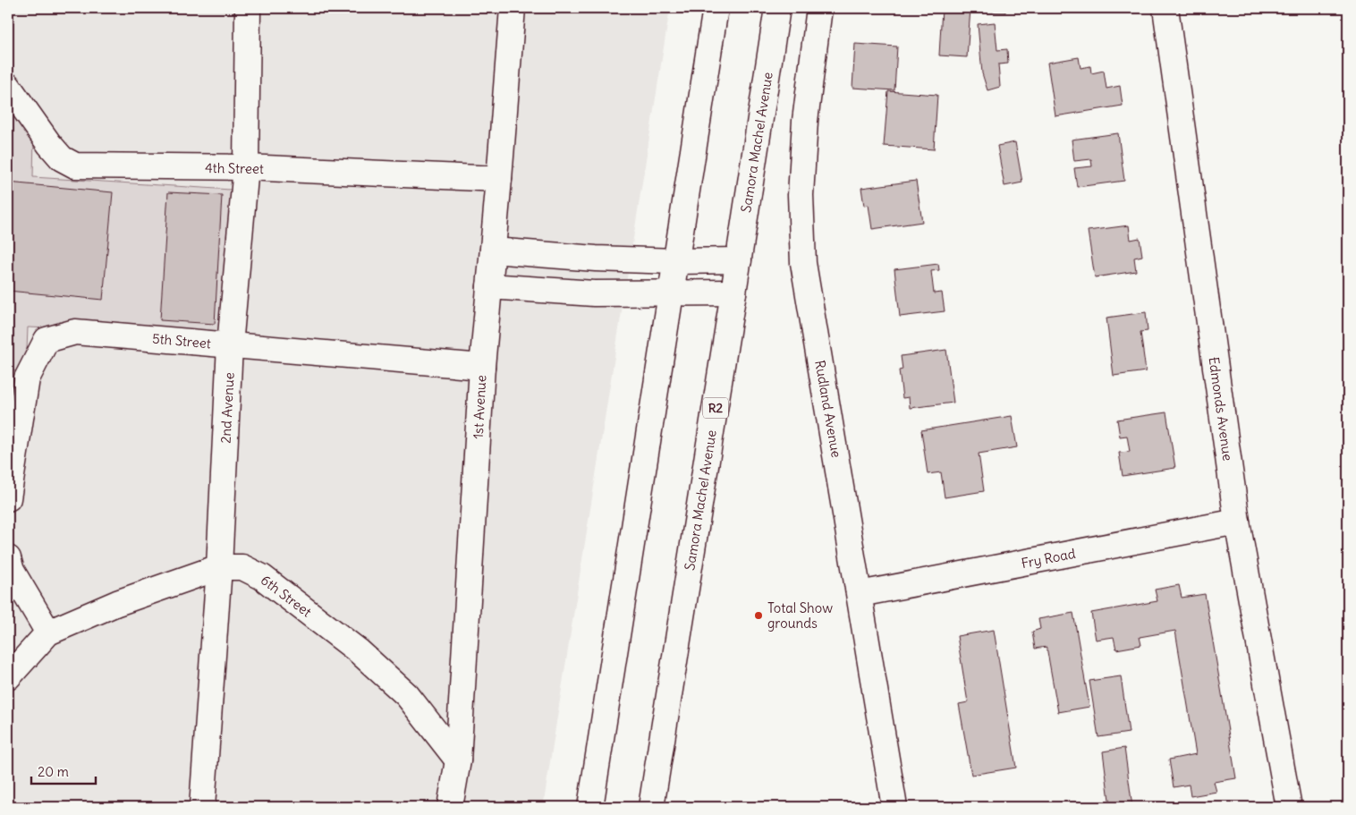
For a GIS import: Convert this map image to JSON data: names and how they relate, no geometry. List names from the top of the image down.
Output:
{
  "streets": {
    "main road": [
      "Samora Machel Avenue",
      "4th Street",
      "5th Street",
      "1st Avenue",
      "2nd Avenue",
      "R2",
      "Rudland Avenue",
      "Edmonds Avenue",
      "Fry Road",
      "6th Street"
    ]
  },
  "crossings": [
    ["4th Street", "1st Avenue"],
    ["4th Street", "2nd Avenue"],
    ["5th Street", "1st Avenue"],
    ["5th Street", "2nd Avenue"],
    ["1st Avenue", "6th Street"],
    ["2nd Avenue", "6th Street"],
    ["Rudland Avenue", "Fry Road"],
    ["Edmonds Avenue", "Fry Road"]
  ],
  "places": ["Total Show grounds"],
  "scale_bar": "20 m"
}
